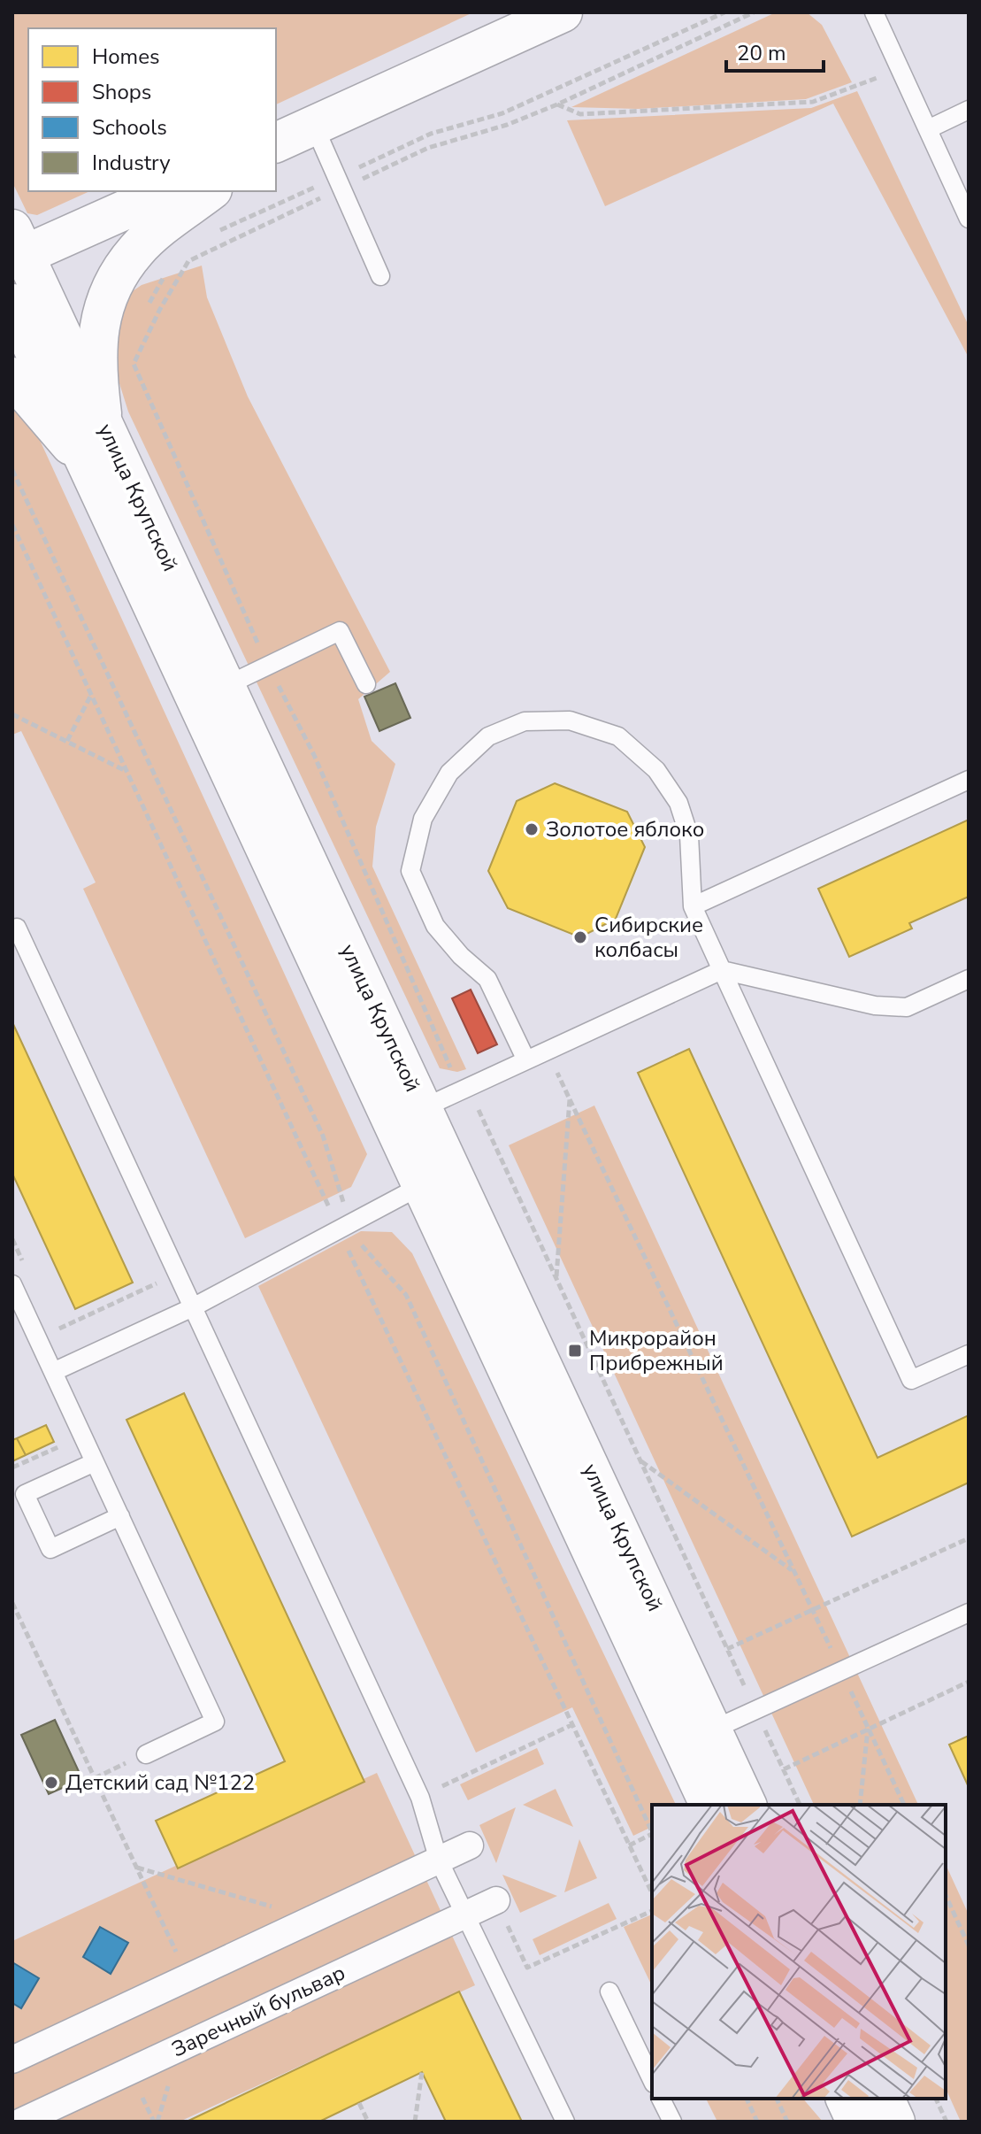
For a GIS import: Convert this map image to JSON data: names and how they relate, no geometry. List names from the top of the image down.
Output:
{
  "streets": {
    "main road": ["улица Крупской"],
    "street": ["Заречный бульвар"]
  },
  "places": {
    "other": ["Золотое яблоко", "Сибирские колбасы", "Детский сад №122"],
    "transit": ["Микрорайон Прибрежный"]
  },
  "legend": [
    "Homes",
    "Shops",
    "Schools",
    "Industry"
  ],
  "scale_bar": "20 m"
}
